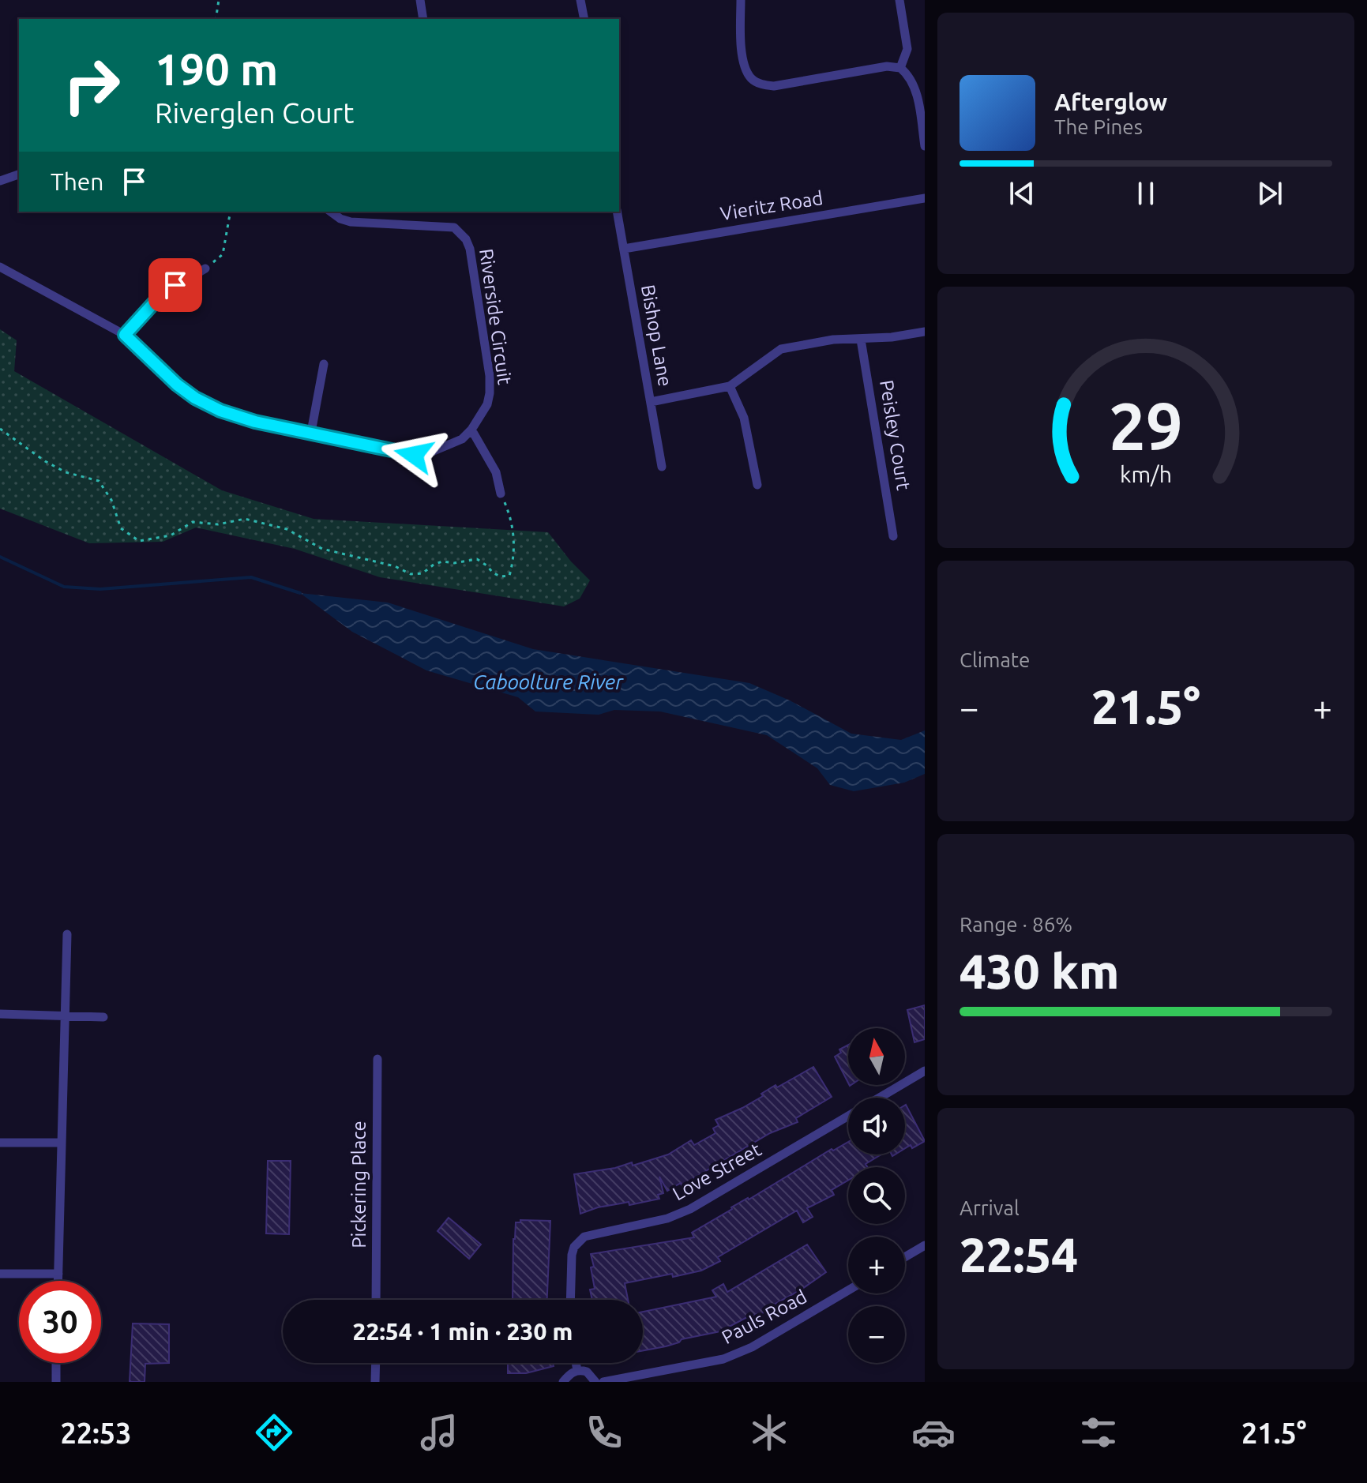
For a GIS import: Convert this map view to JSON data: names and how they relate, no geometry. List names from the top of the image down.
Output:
{
  "streets": {
    "street": [
      "Vieritz Road",
      "Riverside Circuit",
      "Bishop Lane",
      "Peisley Court",
      "Love Street",
      "Pickering Place",
      "Pauls Road"
    ]
  },
  "crossings": [
    ["Vieritz Road", "Bishop Lane"]
  ],
  "water": ["Caboolture River"],
  "north": "top",
  "page": {
    "turn": ["190 m", "Riverglen Court"],
    "song": ["Afterglow", "The Pines"],
    "then": "Then",
    "tile": [
      "Climate",
      ["Range · 86%", "430 km"],
      ["Arrival", "22:54"]
    ],
    "heat": ["−", "21.5°", "+"],
    "map_buttons": ["+", "−"],
    "limit": "30",
    "trip": "22:54 · 1 min · 230 m",
    "tabs": ["22:53", "21.5°"],
    "gauge": ["29", "km/h"]
  }
}
